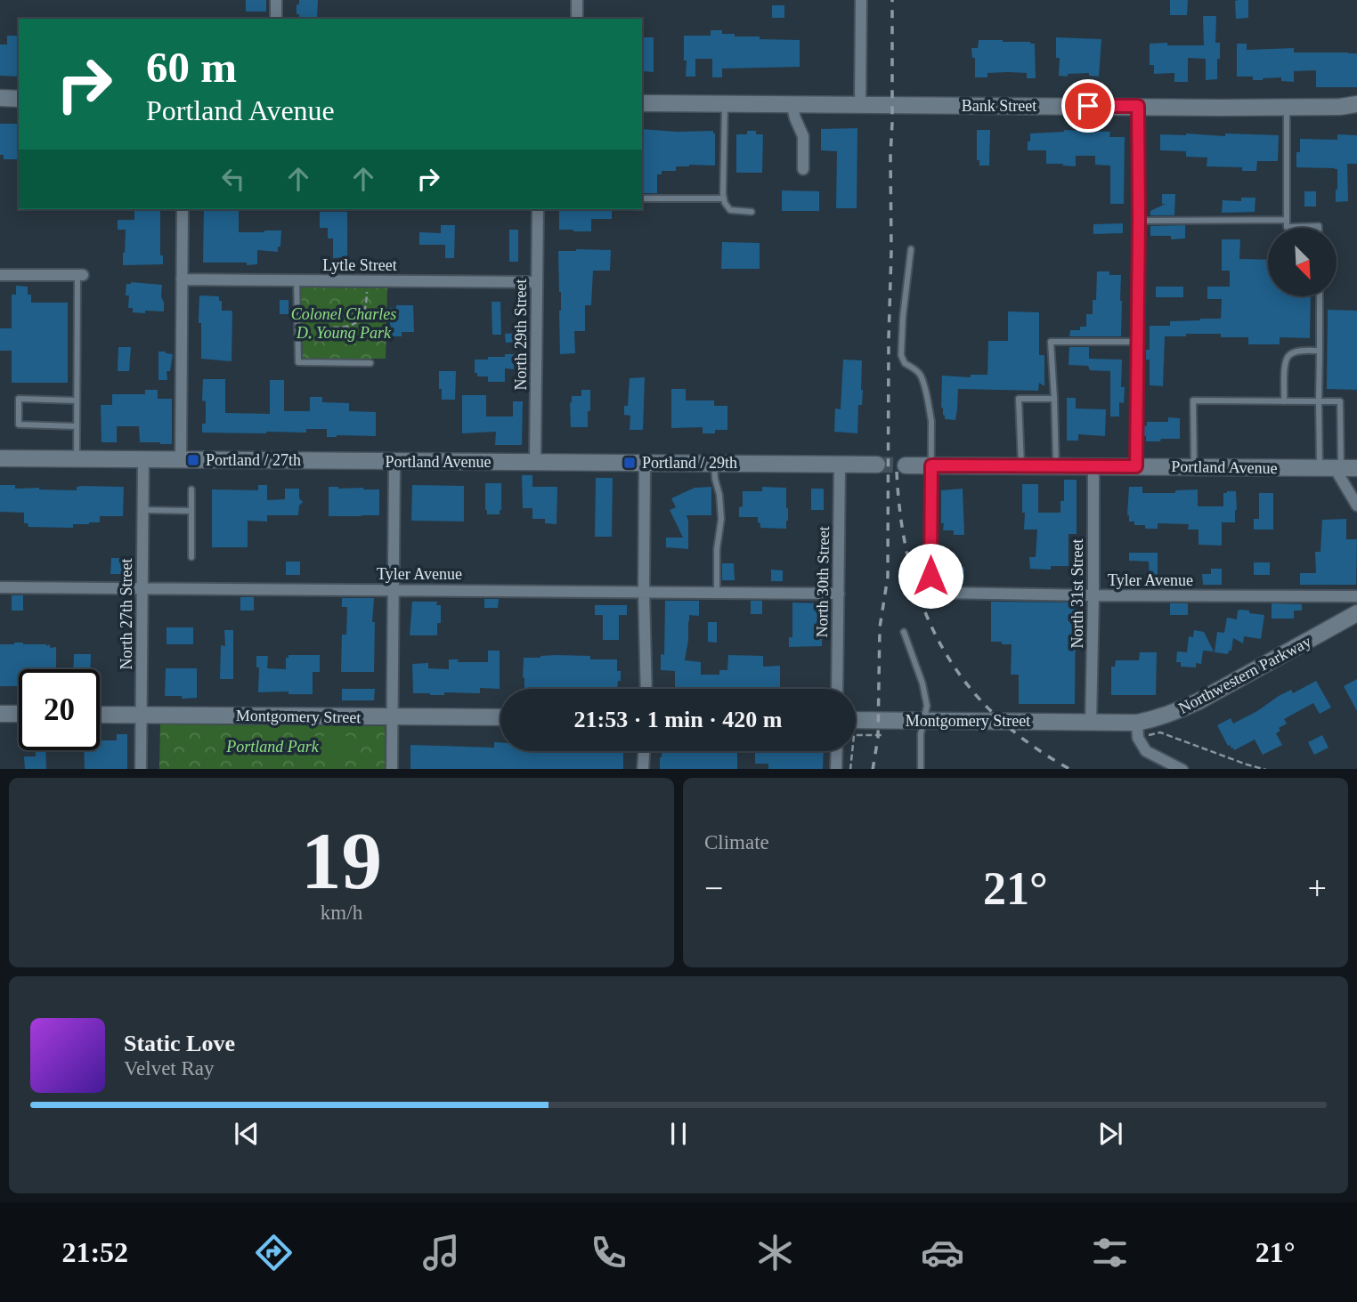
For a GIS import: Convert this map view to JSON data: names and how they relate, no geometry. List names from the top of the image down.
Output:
{
  "streets": {
    "street": [
      "Bank Street",
      "Lytle Street",
      "North 29th Street",
      "Portland Avenue",
      "Tyler Avenue",
      "North 30th Street",
      "North 31st Street",
      "North 27th Street",
      "Northwestern Parkway",
      "Montgomery Street"
    ]
  },
  "crossings": [
    ["Lytle Street", "North 29th Street"],
    ["North 29th Street", "Portland Avenue"],
    ["Portland Avenue", "North 30th Street"],
    ["Portland Avenue", "North 31st Street"],
    ["Portland Avenue", "North 27th Street"],
    ["Tyler Avenue", "North 30th Street"],
    ["Tyler Avenue", "North 31st Street"],
    ["Tyler Avenue", "North 27th Street"],
    ["North 31st Street", "Northwestern Parkway"],
    ["North 31st Street", "Montgomery Street"],
    ["North 27th Street", "Montgomery Street"],
    ["Northwestern Parkway", "Montgomery Street"]
  ],
  "parks": ["Colonel Charles D. Young Park", "Portland Park"],
  "places": {
    "transit": ["Portland / 27th", "Portland / 29th"]
  },
  "north": "bottom right",
  "page": {
    "turn": ["60 m", "Portland Avenue"],
    "limit": "20",
    "trip": "21:53 · 1 min · 420 m",
    "tile": [
      ["19", "km/h"],
      "Climate"
    ],
    "heat": ["−", "21°", "+"],
    "song": ["Static Love", "Velvet Ray"],
    "tabs": ["21:52", "21°"]
  }
}
